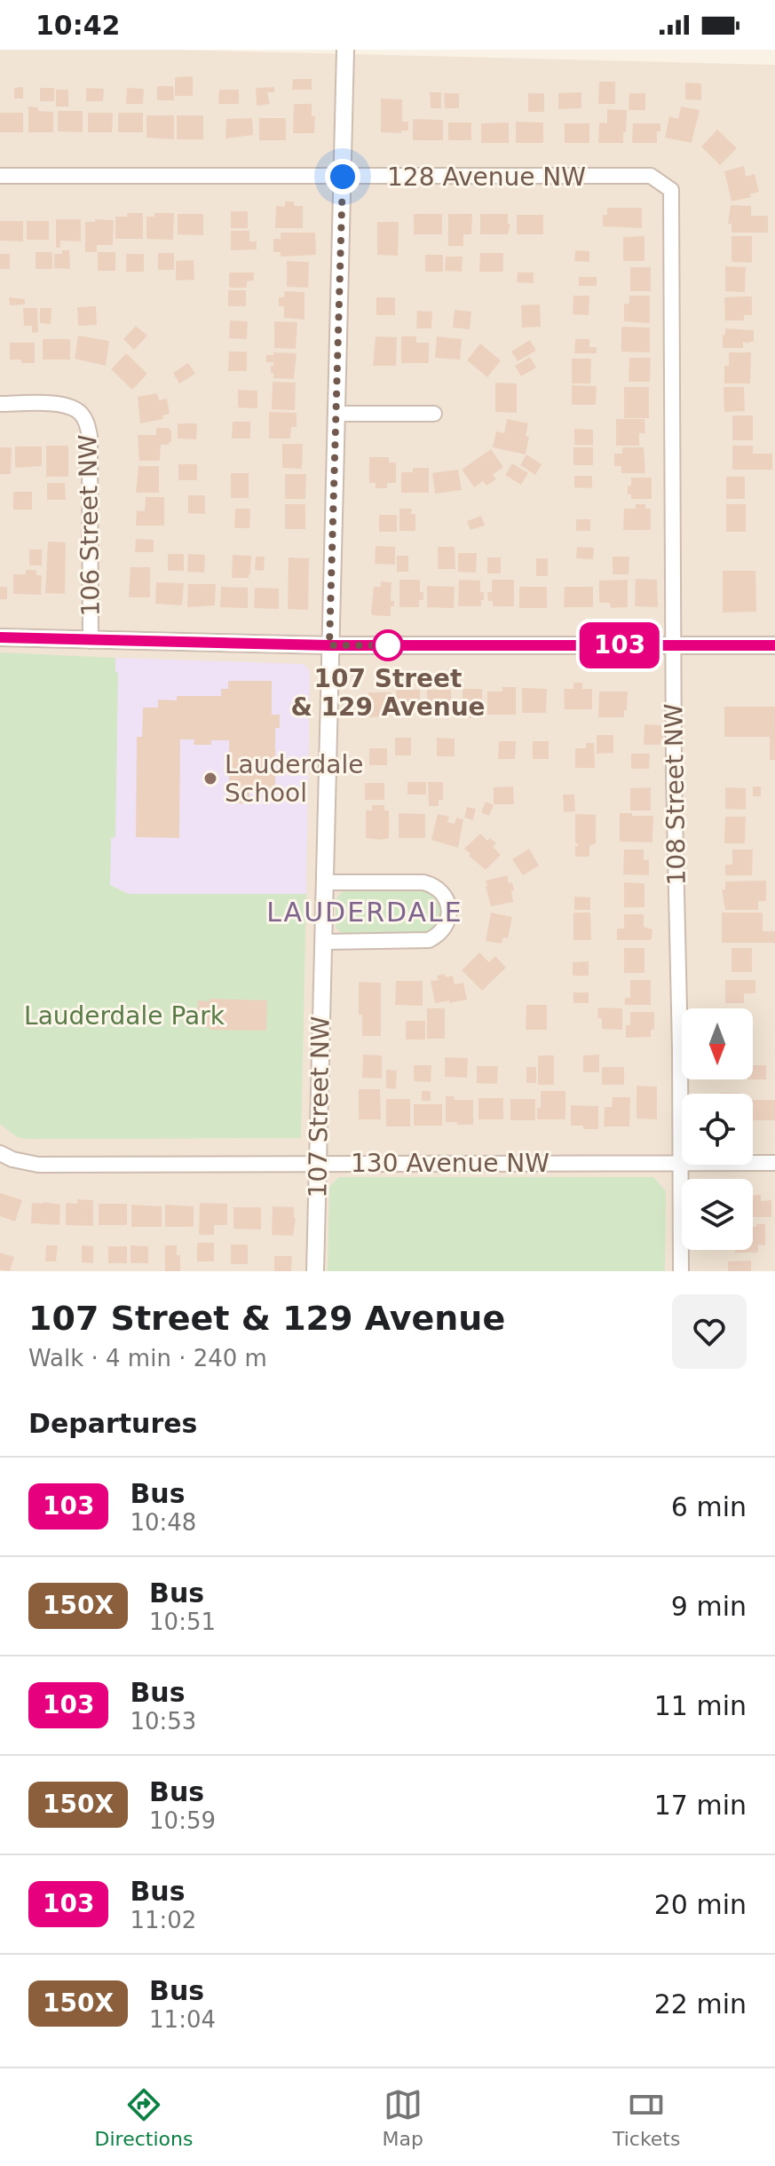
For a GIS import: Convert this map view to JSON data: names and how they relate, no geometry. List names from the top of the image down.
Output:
{
  "streets": {
    "street": [
      "128 Avenue NW",
      "106 Street NW",
      "108 Street NW",
      "107 Street NW",
      "130 Avenue NW"
    ]
  },
  "crossings": [
    ["128 Avenue NW", "108 Street NW"],
    ["128 Avenue NW", "107 Street NW"],
    ["108 Street NW", "130 Avenue NW"],
    ["107 Street NW", "130 Avenue NW"]
  ],
  "districts": ["LAUDERDALE"],
  "parks": ["Lauderdale Park"],
  "places": ["107 Street & 129 Avenue", "Lauderdale School"],
  "lines": ["bus line 103"],
  "north": "bottom",
  "page": {
    "status": "10:42",
    "on_map": "103",
    "heading": [
      ["107 Street & 129 Avenue", "Walk · 4 min · 240 m"],
      "Departures"
    ],
    "list": [
      {
        "mark": "103",
        "name": "Bus",
        "note": "10:48",
        "value": "6 min"
      },
      {
        "mark": "150X",
        "name": "Bus",
        "note": "10:51",
        "value": "9 min"
      },
      {
        "mark": "103",
        "name": "Bus",
        "note": "10:53",
        "value": "11 min"
      },
      {
        "mark": "150X",
        "name": "Bus",
        "note": "10:59",
        "value": "17 min"
      },
      {
        "mark": "103",
        "name": "Bus",
        "note": "11:02",
        "value": "20 min"
      },
      {
        "mark": "150X",
        "name": "Bus",
        "note": "11:04",
        "value": "22 min"
      }
    ],
    "tabs": ["Directions", "Map", "Tickets"]
  }
}
